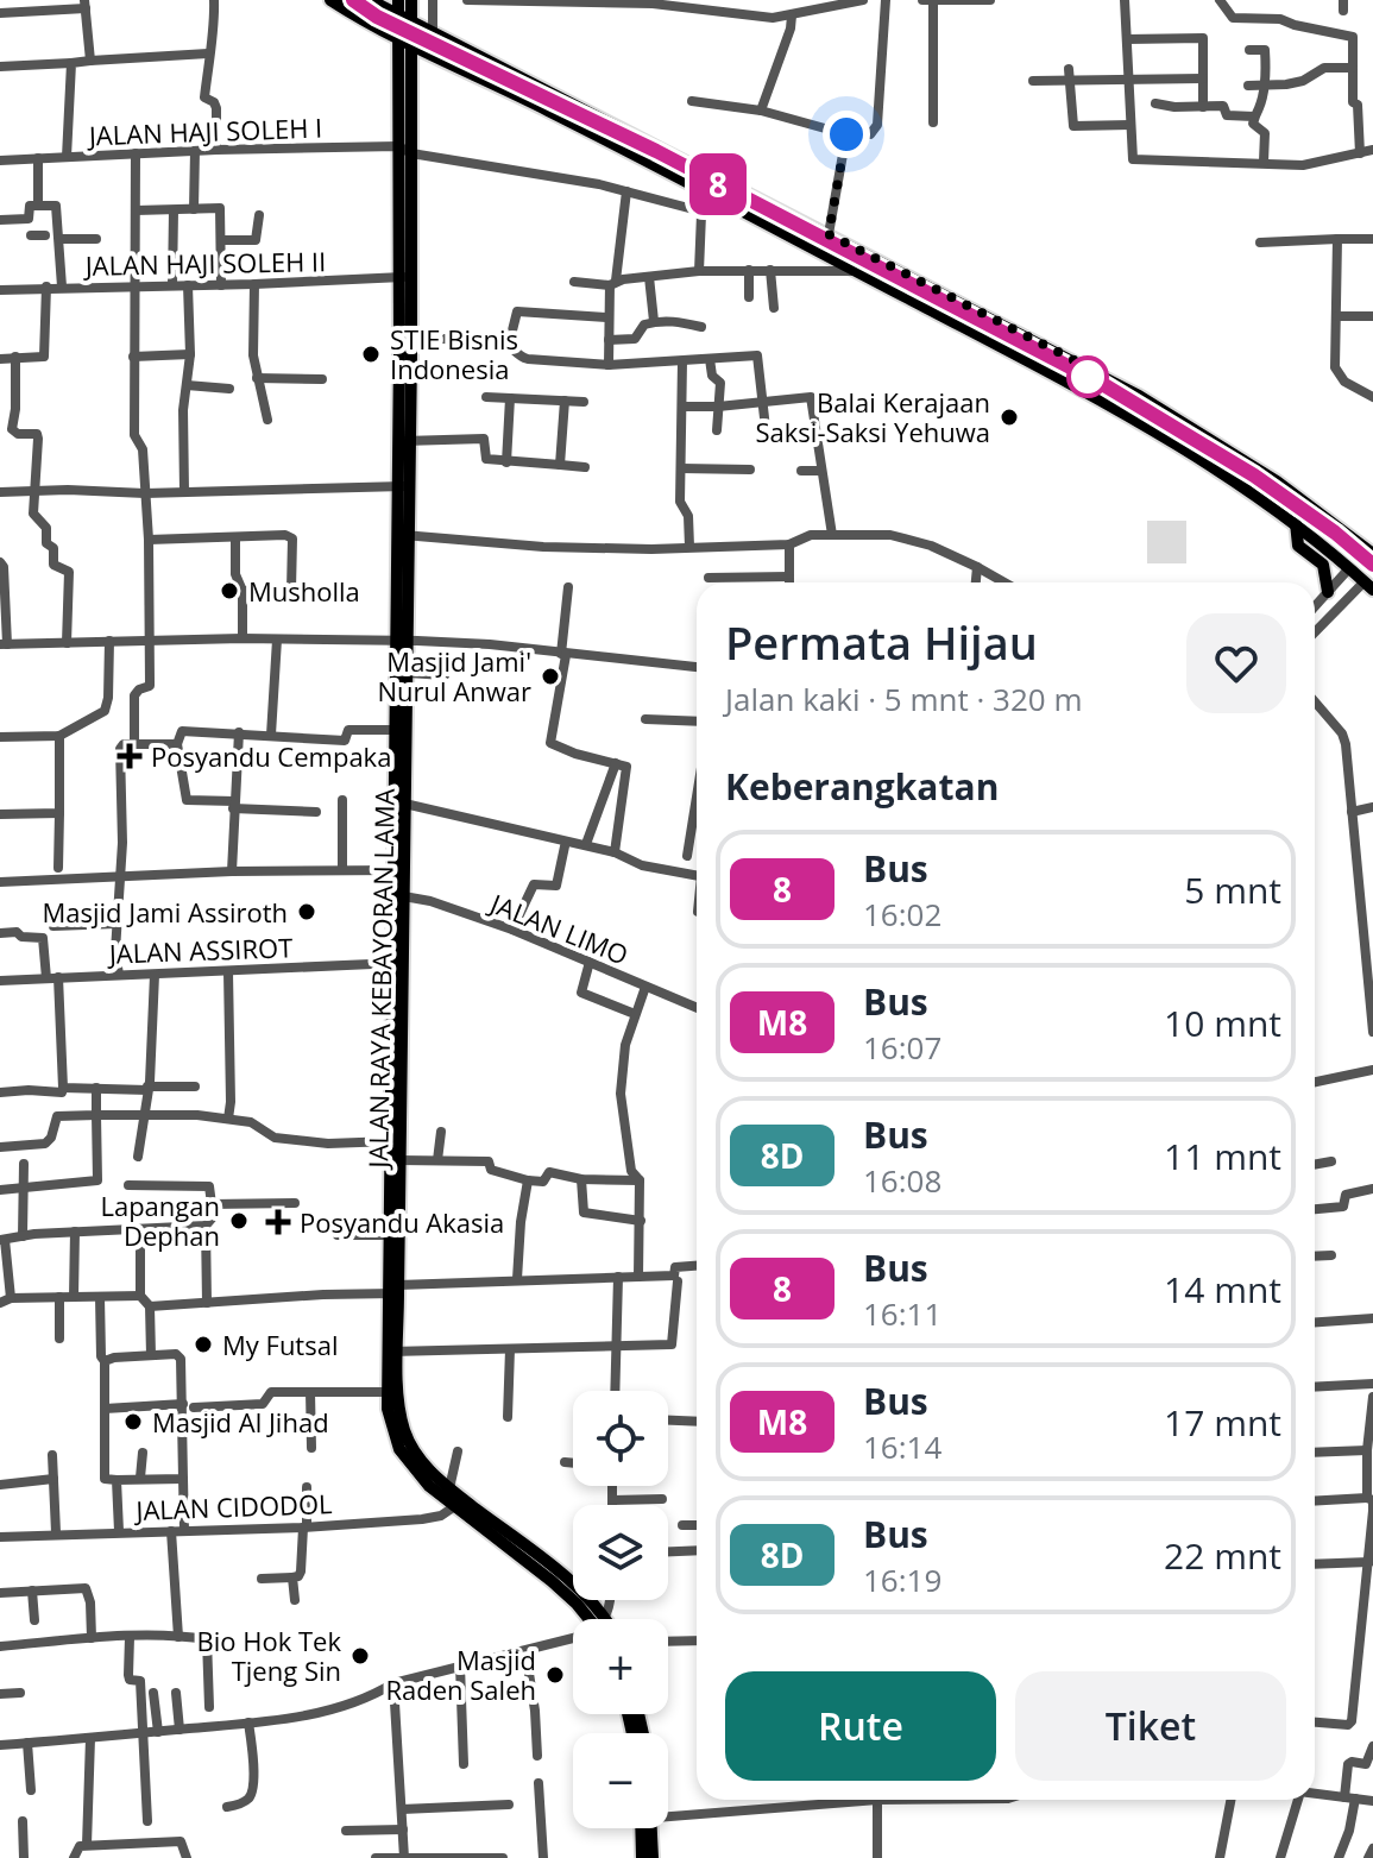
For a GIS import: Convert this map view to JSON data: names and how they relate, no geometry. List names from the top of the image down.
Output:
{
  "streets": {
    "main road": ["JALAN RAYA KEBAYORAN LAMA"],
    "street": [
      "JALAN HAJI SOLEH I",
      "JALAN HAJI SOLEH II",
      "JALAN LIMO",
      "JALAN ASSIROT",
      "JALAN CIDODOL"
    ]
  },
  "crossings": [
    ["JALAN HAJI SOLEH I", "JALAN RAYA KEBAYORAN LAMA"],
    ["JALAN HAJI SOLEH II", "JALAN RAYA KEBAYORAN LAMA"],
    ["JALAN LIMO", "JALAN RAYA KEBAYORAN LAMA"],
    ["JALAN ASSIROT", "JALAN RAYA KEBAYORAN LAMA"],
    ["JALAN RAYA KEBAYORAN LAMA", "JALAN CIDODOL"]
  ],
  "places": {
    "other": [
      "STIE Bisnis Indonesia",
      "Balai Kerajaan Saksi-Saksi Yehuwa",
      "Musholla",
      "Masjid Jami' Nurul Anwar",
      "Masjid Jami Assiroth",
      "Lapangan Dephan",
      "My Futsal",
      "Masjid Al Jihad",
      "Bio Hok Tek Tjeng Sin",
      "Masjid Raden Saleh"
    ],
    "health": ["Posyandu Cempaka", "Posyandu Akasia"]
  },
  "lines": ["bus line 8"],
  "page": {
    "on_map": "8",
    "heading": [
      ["Permata Hijau", "Jalan kaki · 5 mnt · 320 m"],
      "Keberangkatan"
    ],
    "list": [
      {
        "mark": "8",
        "name": "Bus",
        "note": "16:02",
        "value": "5 mnt"
      },
      {
        "mark": "M8",
        "name": "Bus",
        "note": "16:07",
        "value": "10 mnt"
      },
      {
        "mark": "8D",
        "name": "Bus",
        "note": "16:08",
        "value": "11 mnt"
      },
      {
        "mark": "8",
        "name": "Bus",
        "note": "16:11",
        "value": "14 mnt"
      },
      {
        "mark": "M8",
        "name": "Bus",
        "note": "16:14",
        "value": "17 mnt"
      },
      {
        "mark": "8D",
        "name": "Bus",
        "note": "16:19",
        "value": "22 mnt"
      }
    ],
    "map_buttons": ["+", "−"],
    "buttons": ["Rute", "Tiket"]
  }
}
